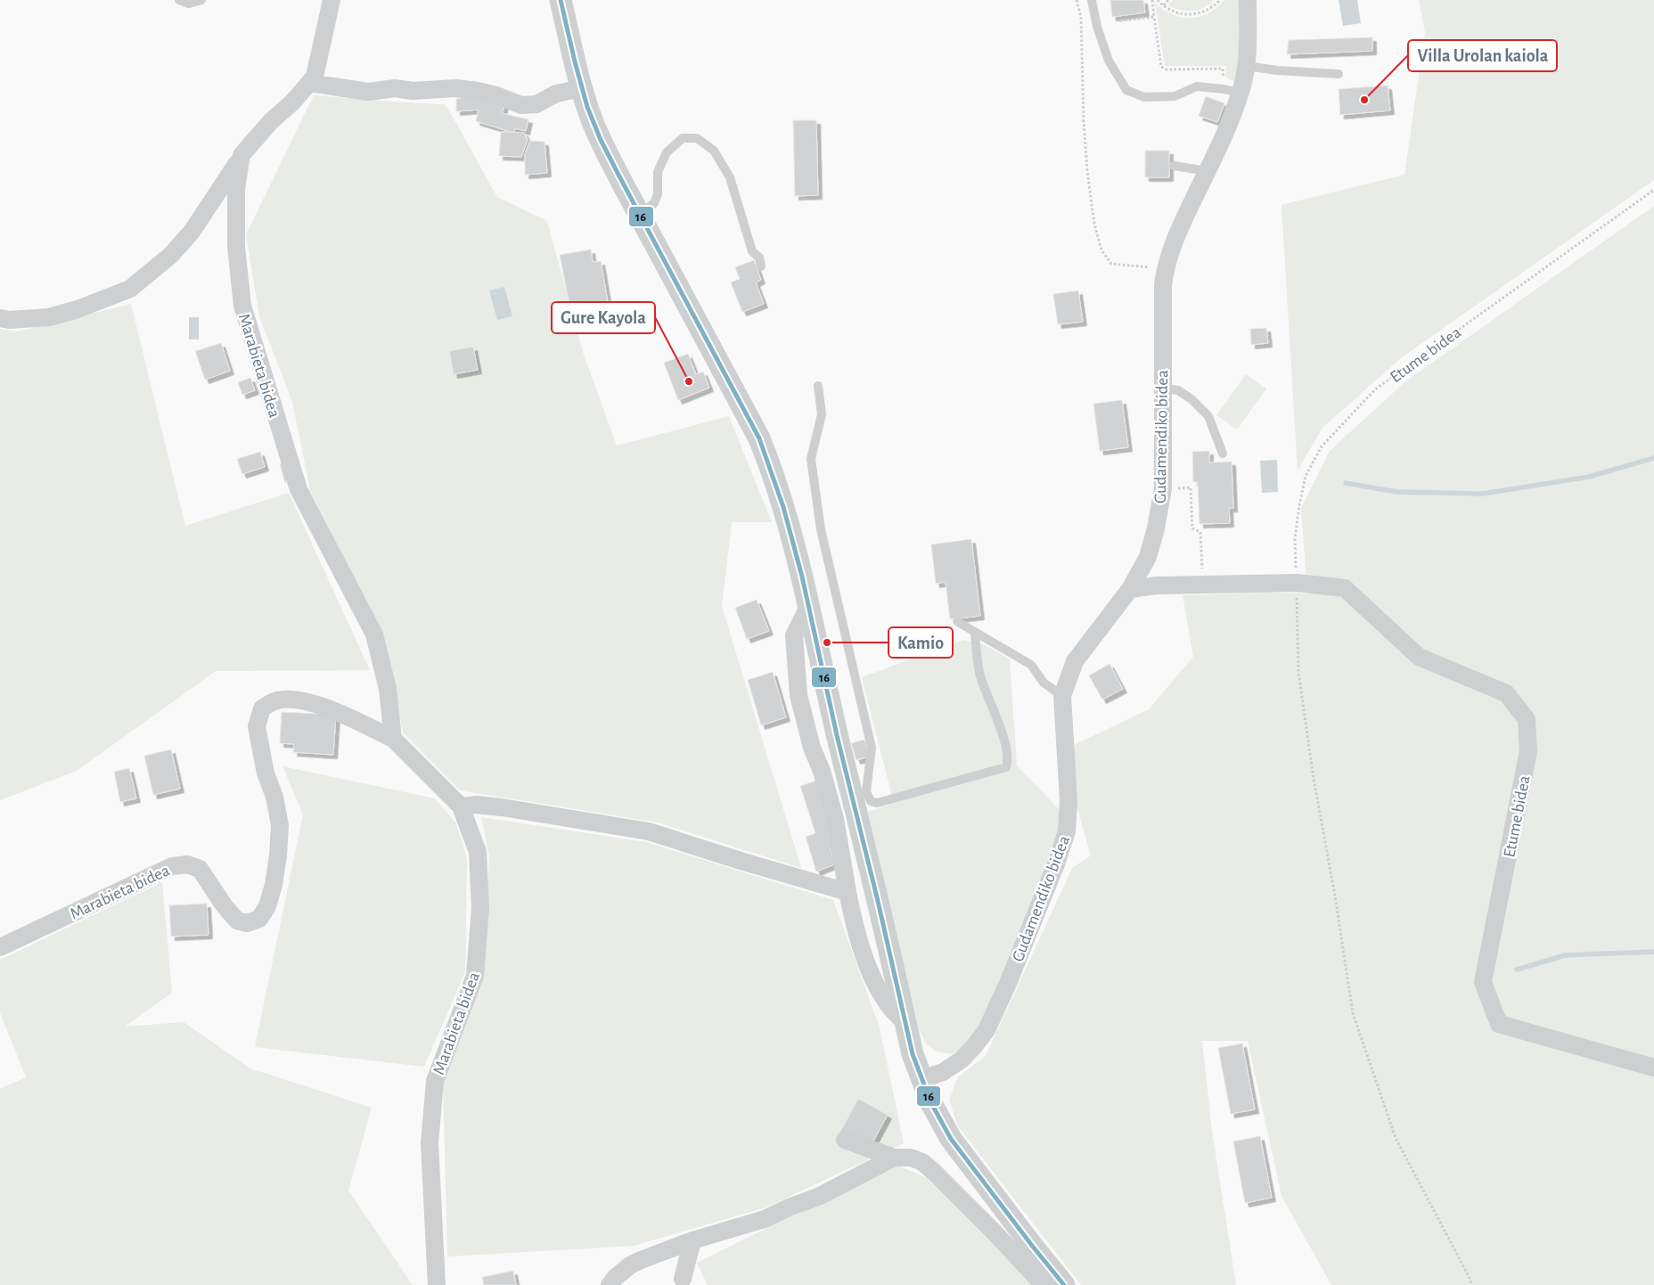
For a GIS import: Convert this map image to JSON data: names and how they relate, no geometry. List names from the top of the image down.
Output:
{
  "streets": {
    "street": ["Etume bidea", "Marabieta bidea", "Gudamendiko bidea"]
  },
  "crossings": [
    ["Etume bidea", "Gudamendiko bidea"]
  ],
  "places": ["Villa Urolan kaiola", "Gure Kayola", "Kamio"],
  "lines": ["transit line 16"]
}
